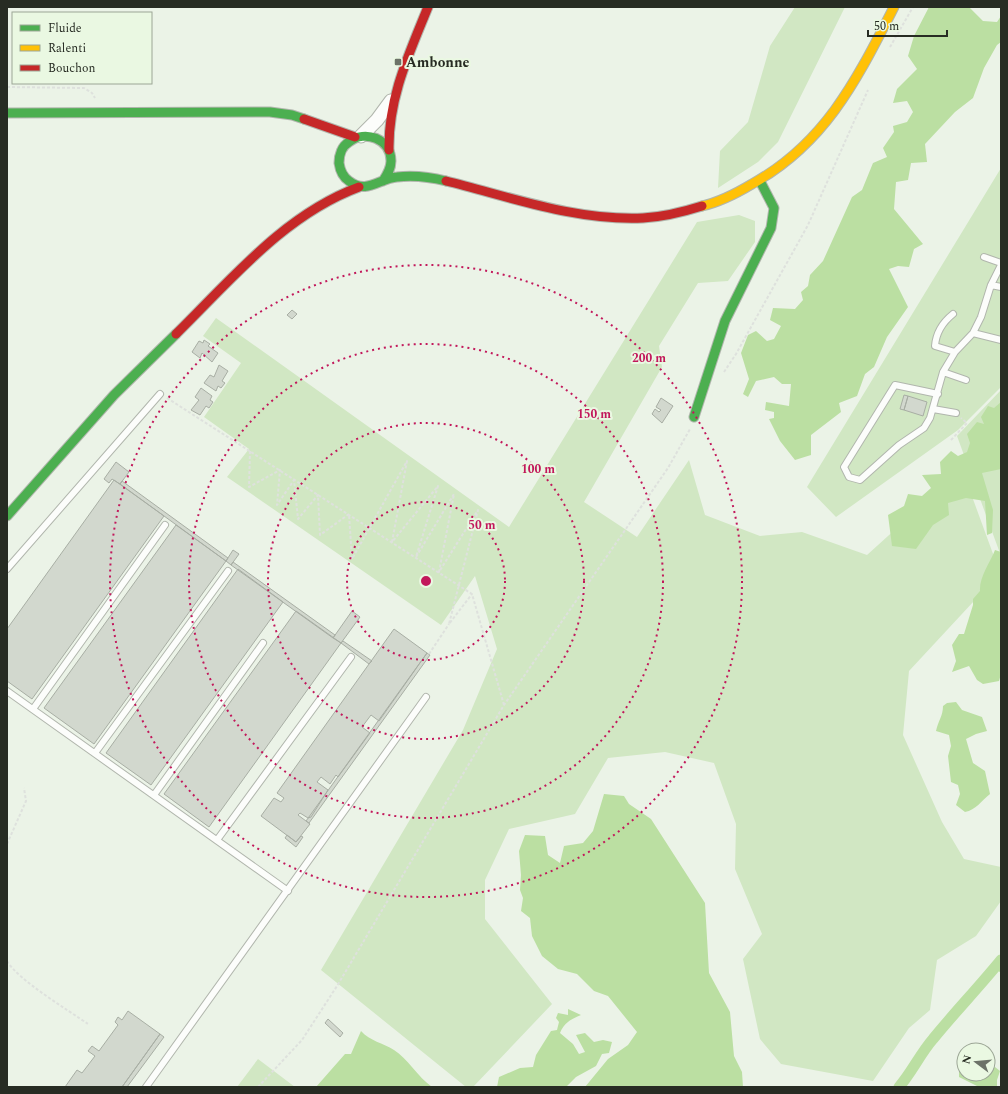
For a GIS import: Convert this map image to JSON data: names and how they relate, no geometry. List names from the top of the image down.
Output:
{
  "places": {
    "transit": ["Ambonne"]
  },
  "legend": ["Fluide", "Ralenti", "Bouchon"],
  "scale_bar": "50 m",
  "north": "left",
  "rings": [
    "200 m",
    "150 m",
    "100 m",
    "50 m"
  ]
}
